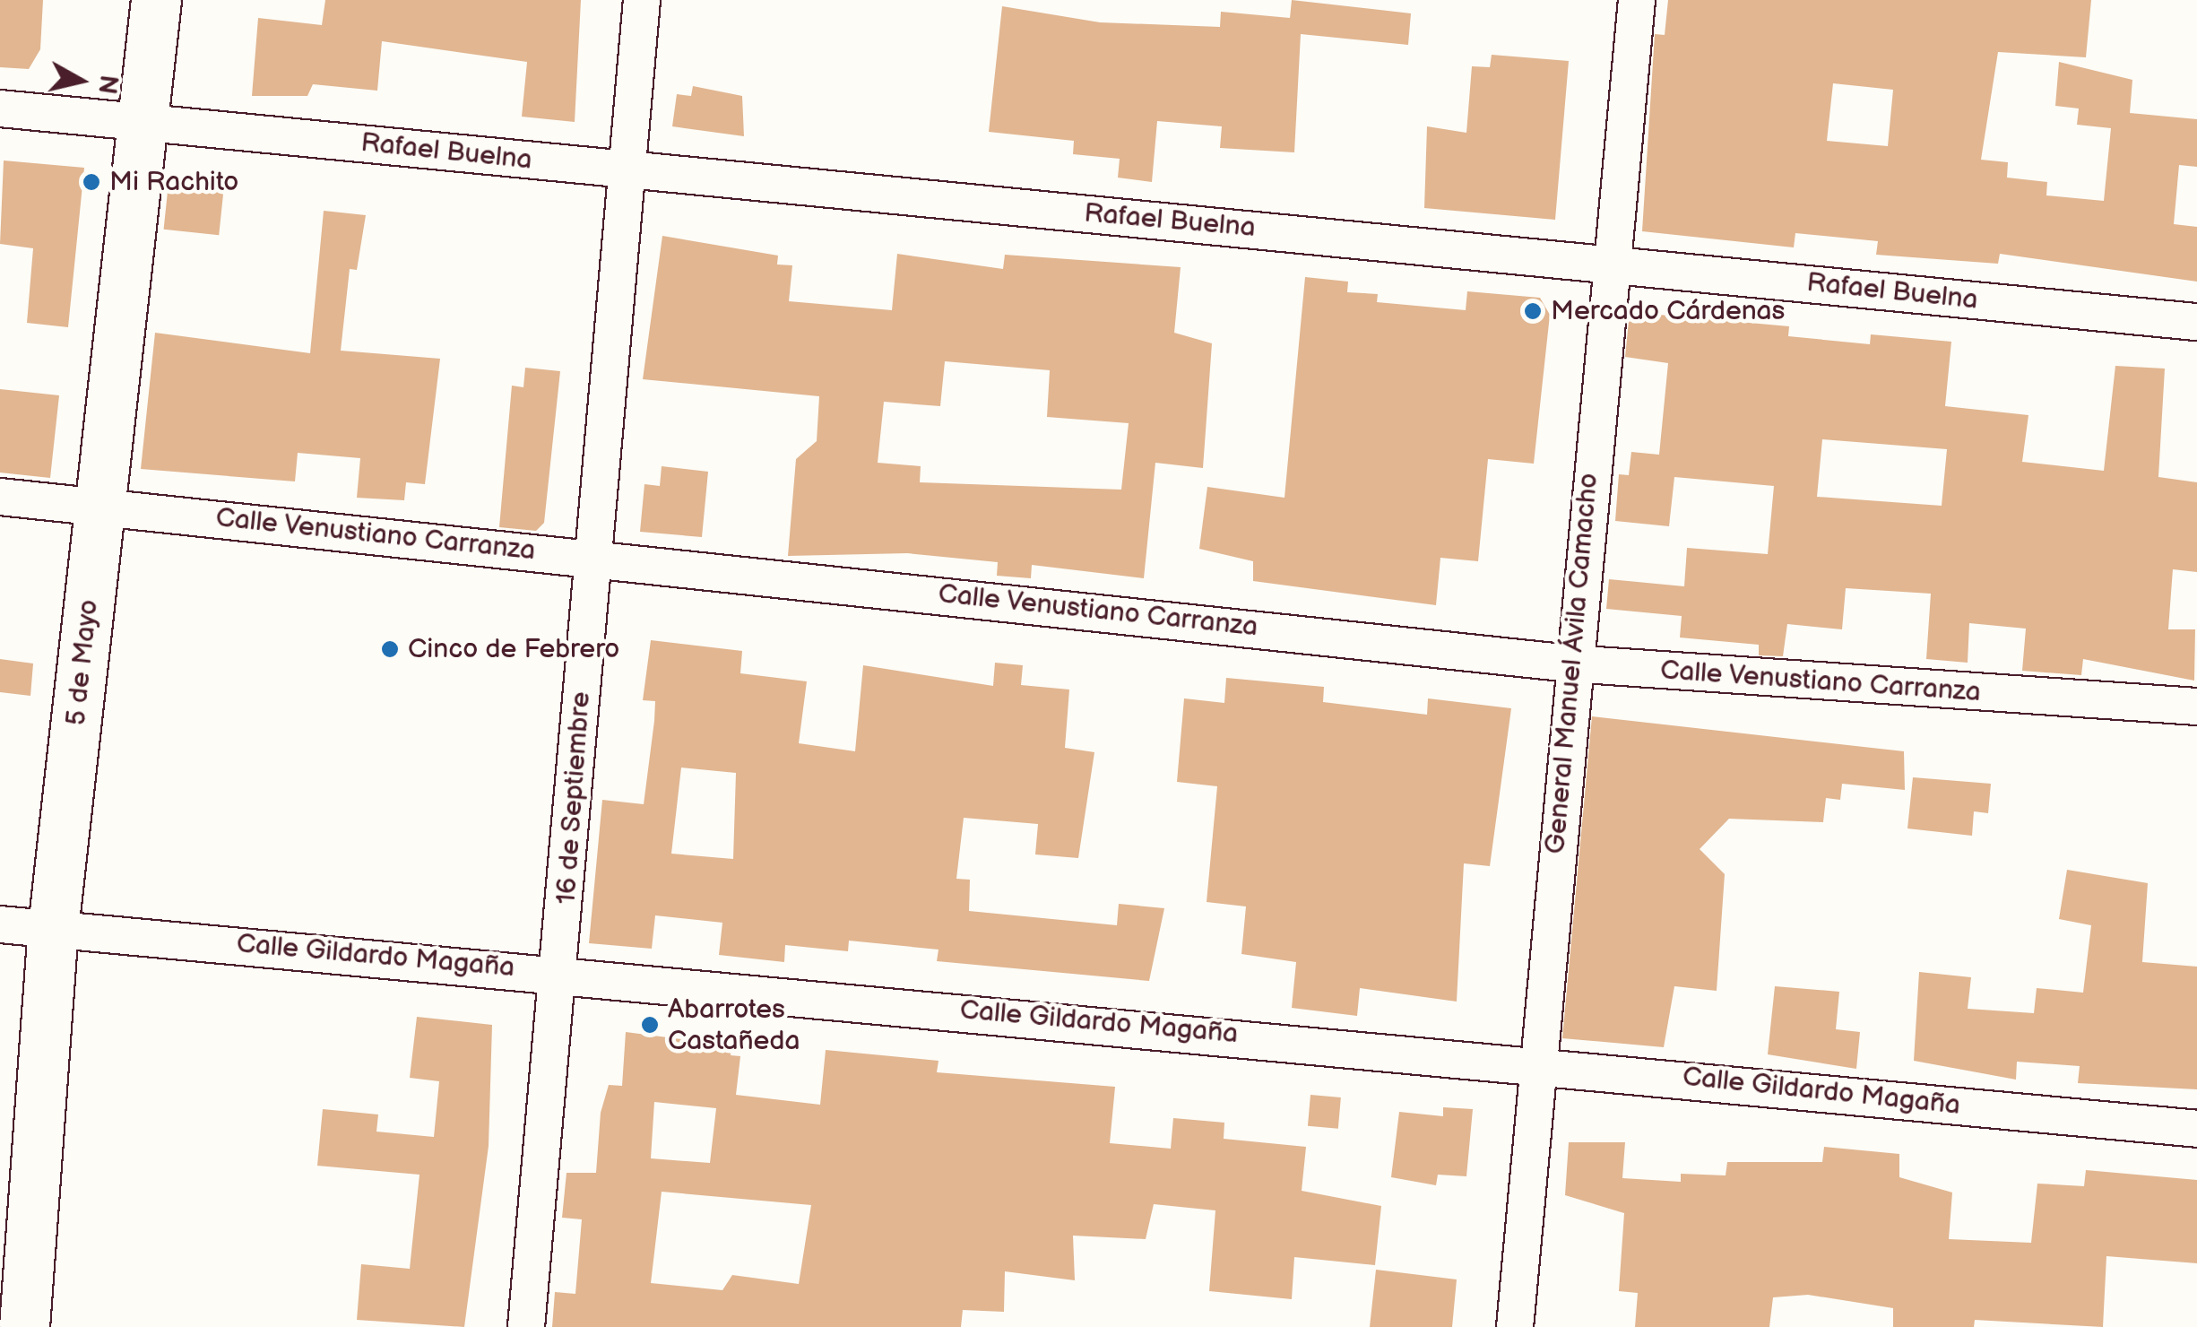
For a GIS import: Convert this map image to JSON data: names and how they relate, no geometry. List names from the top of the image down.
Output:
{
  "streets": {
    "street": [
      "Rafael Buelna",
      "Calle Venustiano Carranza",
      "5 de Mayo",
      "General Manuel Ávila Camacho",
      "16 de Septiembre",
      "Calle Gildardo Magaña"
    ]
  },
  "crossings": [
    ["Rafael Buelna", "5 de Mayo"],
    ["Rafael Buelna", "General Manuel Ávila Camacho"],
    ["Rafael Buelna", "16 de Septiembre"],
    ["Calle Venustiano Carranza", "5 de Mayo"],
    ["Calle Venustiano Carranza", "General Manuel Ávila Camacho"],
    ["Calle Venustiano Carranza", "16 de Septiembre"],
    ["5 de Mayo", "Calle Gildardo Magaña"],
    ["General Manuel Ávila Camacho", "Calle Gildardo Magaña"],
    ["16 de Septiembre", "Calle Gildardo Magaña"]
  ],
  "places": [
    "Mi Rachito",
    "Mercado Cárdenas",
    "Cinco de Febrero",
    "Abarrotes Castañeda"
  ],
  "north": "right"
}
